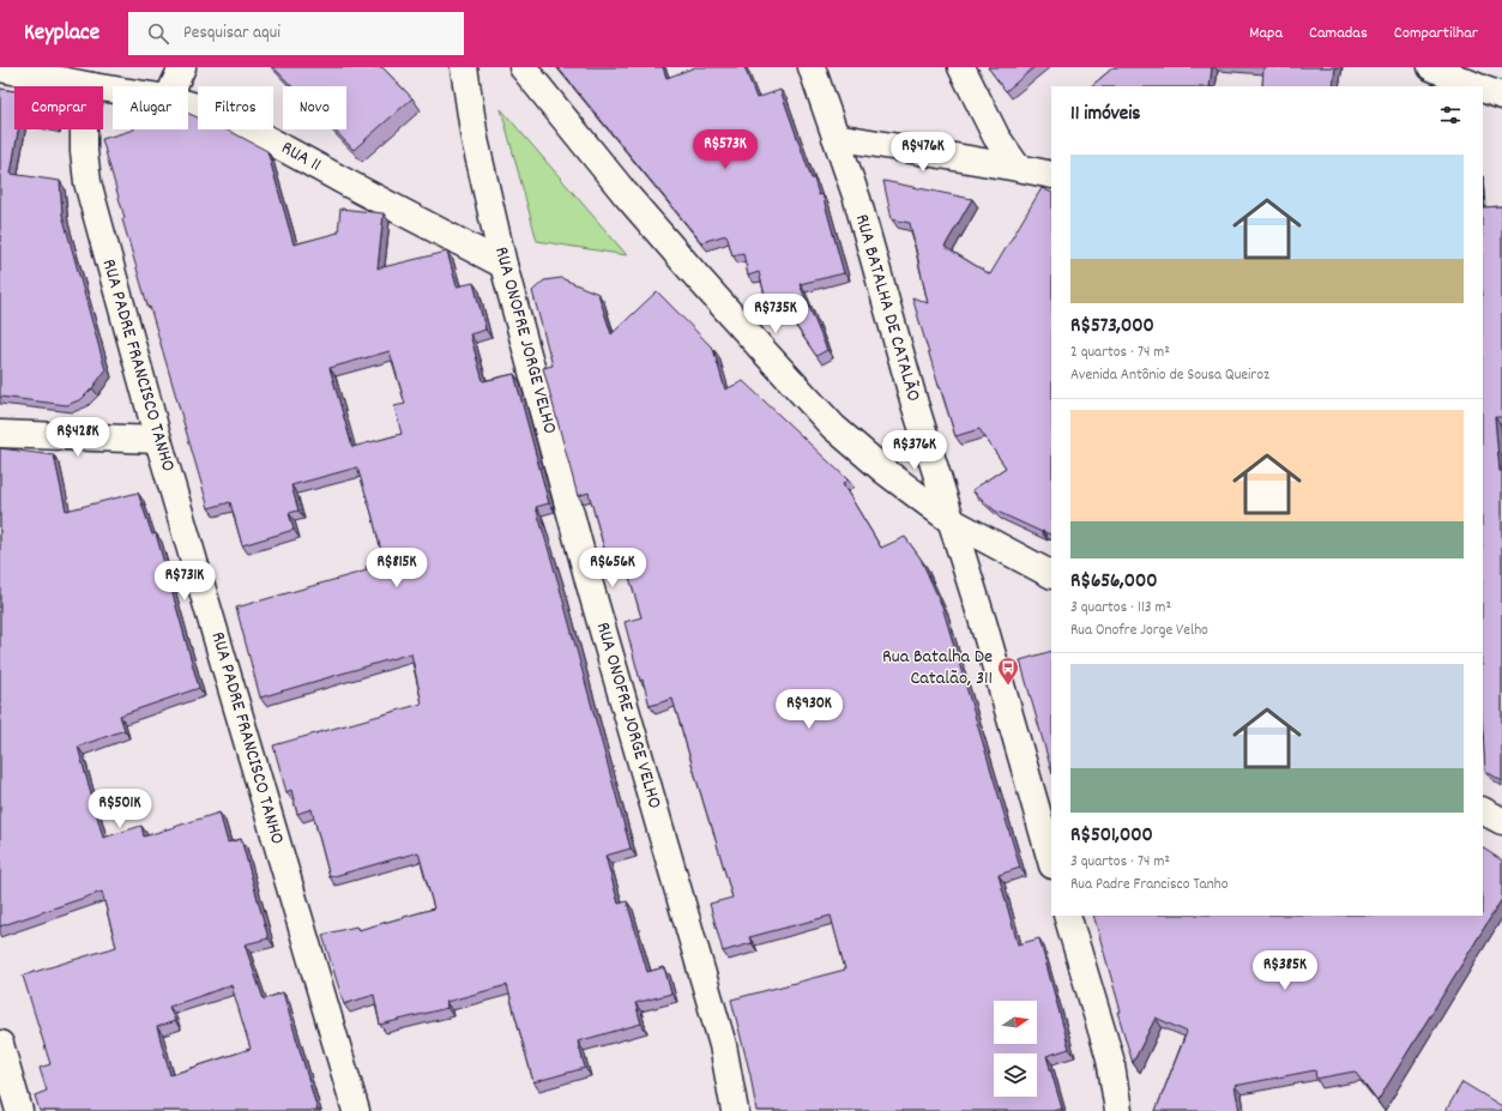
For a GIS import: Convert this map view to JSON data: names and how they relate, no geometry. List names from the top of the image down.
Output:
{
  "streets": {
    "street": [
      "RUA 11",
      "RUA BATALHA DE CATALÃO",
      "RUA ONOFRE JORGE VELHO",
      "RUA PADRE FRANCISCO TANHO"
    ]
  },
  "crossings": [
    ["RUA 11", "RUA ONOFRE JORGE VELHO"]
  ],
  "places": {
    "bus stop": ["Rua Batalha De Catalão, 311"]
  },
  "north": "right",
  "page": {
    "header": "Keyplace",
    "search": "Pesquisar aqui",
    "nav": ["Mapa", "Camadas", "Compartilhar"],
    "chip": [
      "Comprar",
      "Alugar",
      "Filtros",
      "Novo"
    ],
    "heading": "11 imóveis",
    "price": [
      "R$573K",
      "R$476K",
      "R$735K",
      "R$428K",
      "R$376K",
      "R$815K",
      "R$656K",
      "R$731K",
      "R$930K",
      "R$501K",
      "R$385K"
    ],
    "list": [
      {
        "name": "R$573,000",
        "note": "2 quartos · 74 m² · Avenida Antônio de Sousa Queiroz"
      },
      {
        "name": "R$656,000",
        "note": "3 quartos · 113 m² · Rua Onofre Jorge Velho"
      },
      {
        "name": "R$501,000",
        "note": "3 quartos · 74 m² · Rua Padre Francisco Tanho"
      }
    ]
  }
}
